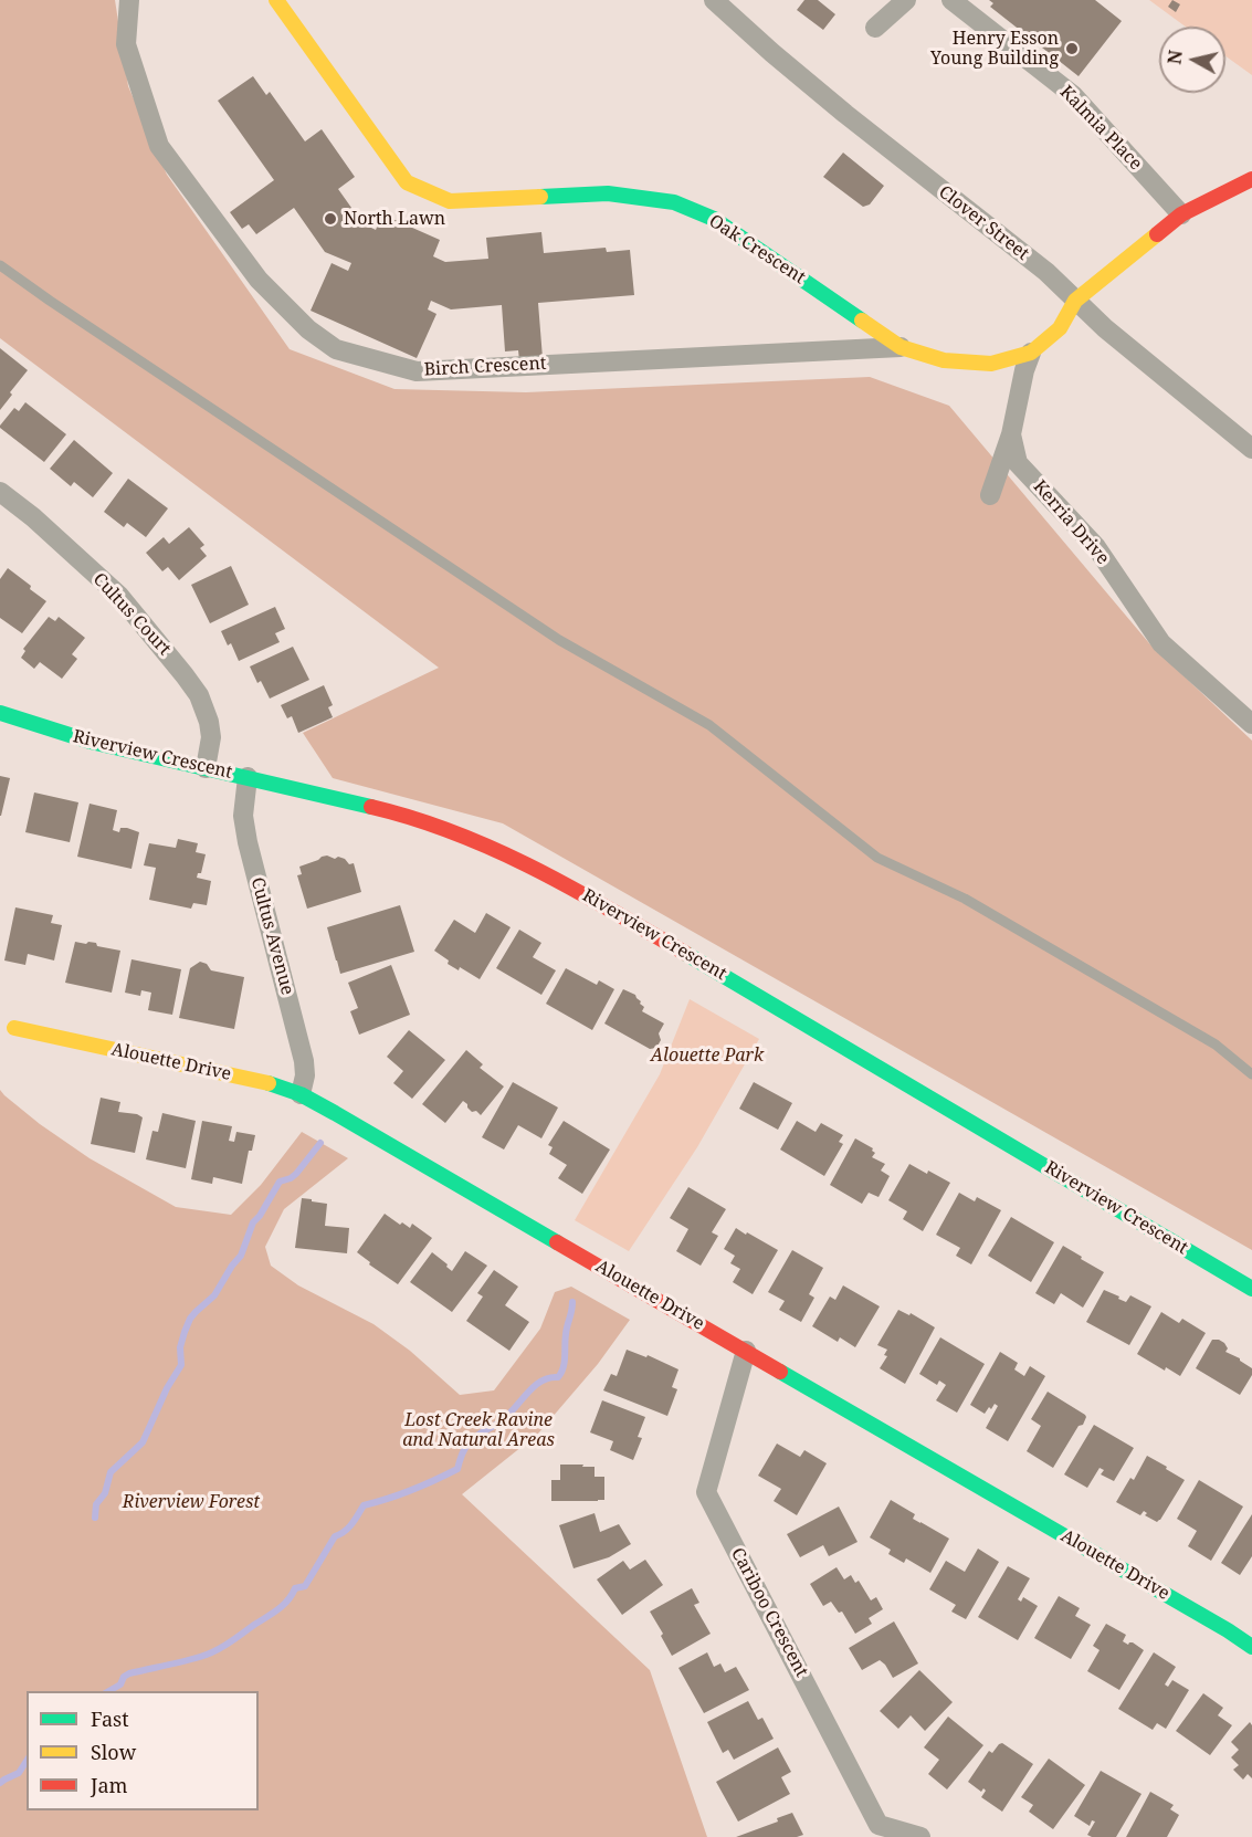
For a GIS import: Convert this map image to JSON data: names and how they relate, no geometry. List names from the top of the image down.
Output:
{
  "streets": {
    "street": [
      "Kalmia Place",
      "Clover Street",
      "Oak Crescent",
      "Birch Crescent",
      "Kerria Drive",
      "Cultus Court",
      "Riverview Crescent",
      "Cultus Avenue",
      "Alouette Drive",
      "Cariboo Crescent"
    ]
  },
  "crossings": [
    ["Kalmia Place", "Oak Crescent"],
    ["Clover Street", "Oak Crescent"],
    ["Oak Crescent", "Birch Crescent"],
    ["Oak Crescent", "Kerria Drive"],
    ["Cultus Court", "Riverview Crescent"],
    ["Riverview Crescent", "Cultus Avenue"],
    ["Cultus Avenue", "Alouette Drive"],
    ["Alouette Drive", "Cariboo Crescent"]
  ],
  "parks": ["Alouette Park", "Lost Creek Ravine and Natural Areas", "Riverview Forest"],
  "places": ["Henry Esson Young Building", "North Lawn"],
  "legend": ["Fast", "Slow", "Jam"],
  "north": "left"
}
